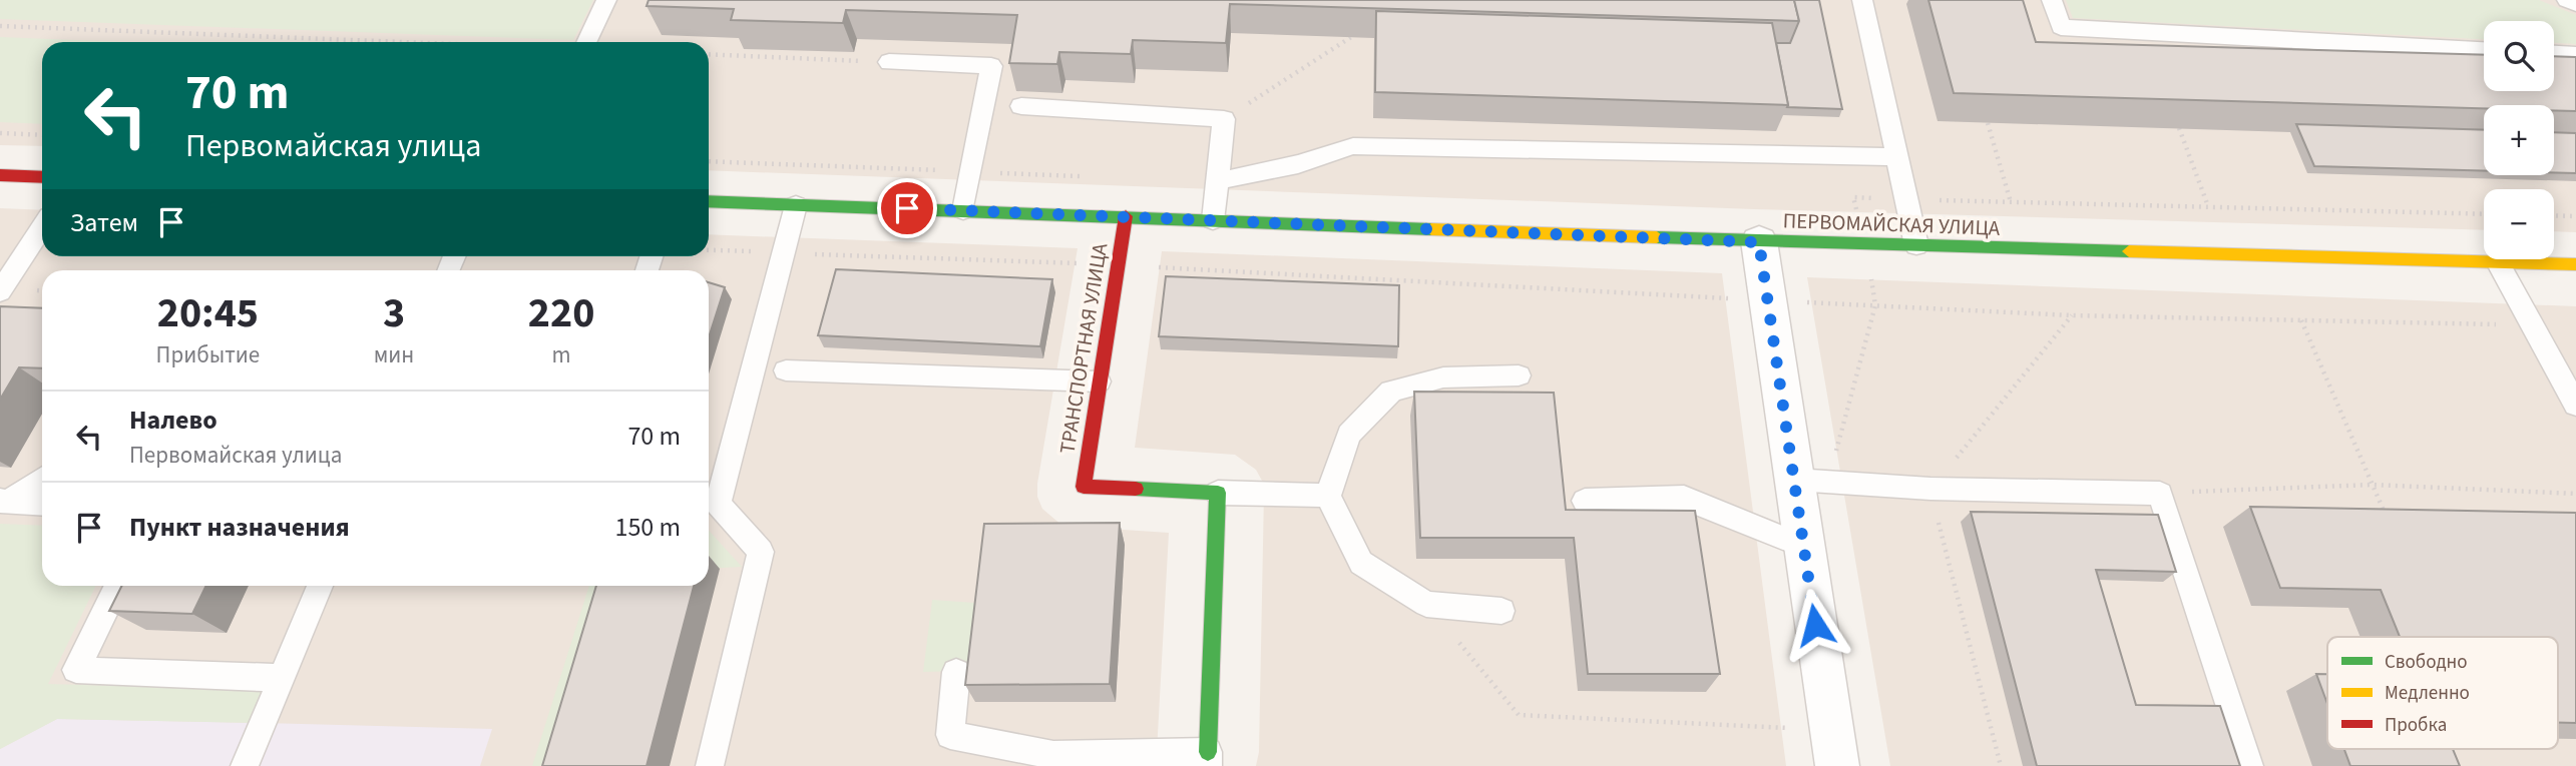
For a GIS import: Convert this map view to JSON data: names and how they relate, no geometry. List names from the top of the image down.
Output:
{
  "streets": {
    "street": ["ПЕРВОМАЙСКАЯ УЛИЦА", "ТРАНСПОРТНАЯ УЛИЦА"]
  },
  "crossings": [
    ["ПЕРВОМАЙСКАЯ УЛИЦА", "ТРАНСПОРТНАЯ УЛИЦА"]
  ],
  "legend": ["Свободно", "Медленно", "Пробка"],
  "page": {
    "map_buttons": ["+", "−"],
    "turn": ["70 m", "Первомайская улица"],
    "then": "Затем",
    "eta": [
      "20:45",
      "Прибытие",
      "3",
      "мин",
      "220",
      "m"
    ],
    "list": [
      {
        "name": "Налево",
        "note": "Первомайская улица",
        "value": "70 m"
      },
      {
        "name": "Пункт назначения",
        "value": "150 m"
      }
    ]
  }
}
